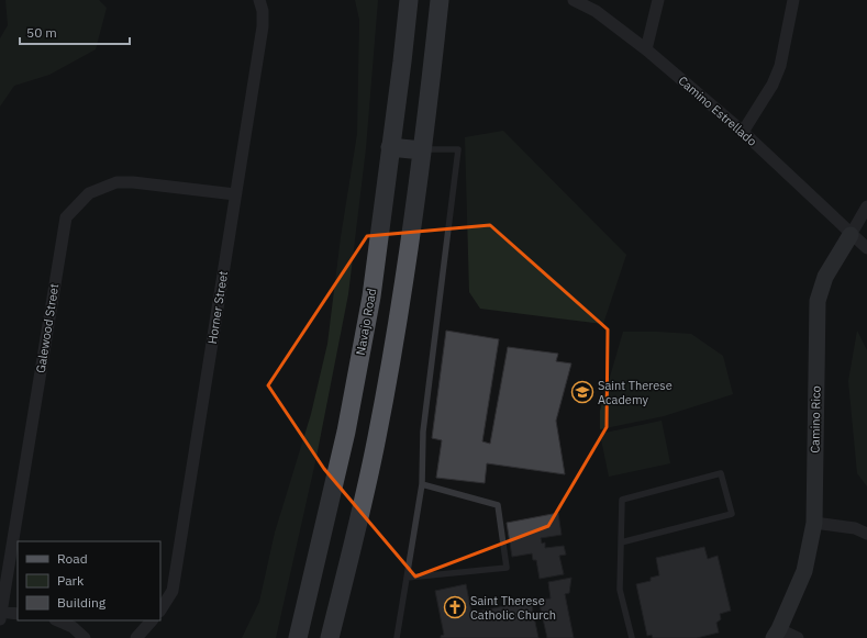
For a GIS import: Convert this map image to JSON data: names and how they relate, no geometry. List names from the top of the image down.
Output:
{
  "streets": {
    "main road": ["Navajo Road"],
    "street": [
      "Camino Estrellado",
      "Horner Street",
      "Galewood Street",
      "Camino Rico"
    ]
  },
  "crossings": [
    ["Camino Estrellado", "Camino Rico"],
    ["Horner Street", "Galewood Street"]
  ],
  "places": {
    "school or university": ["Saint Therese Academy"],
    "church": ["Saint Therese Catholic Church"]
  },
  "legend": ["Road", "Park", "Building"],
  "scale_bar": "50 m"
}
